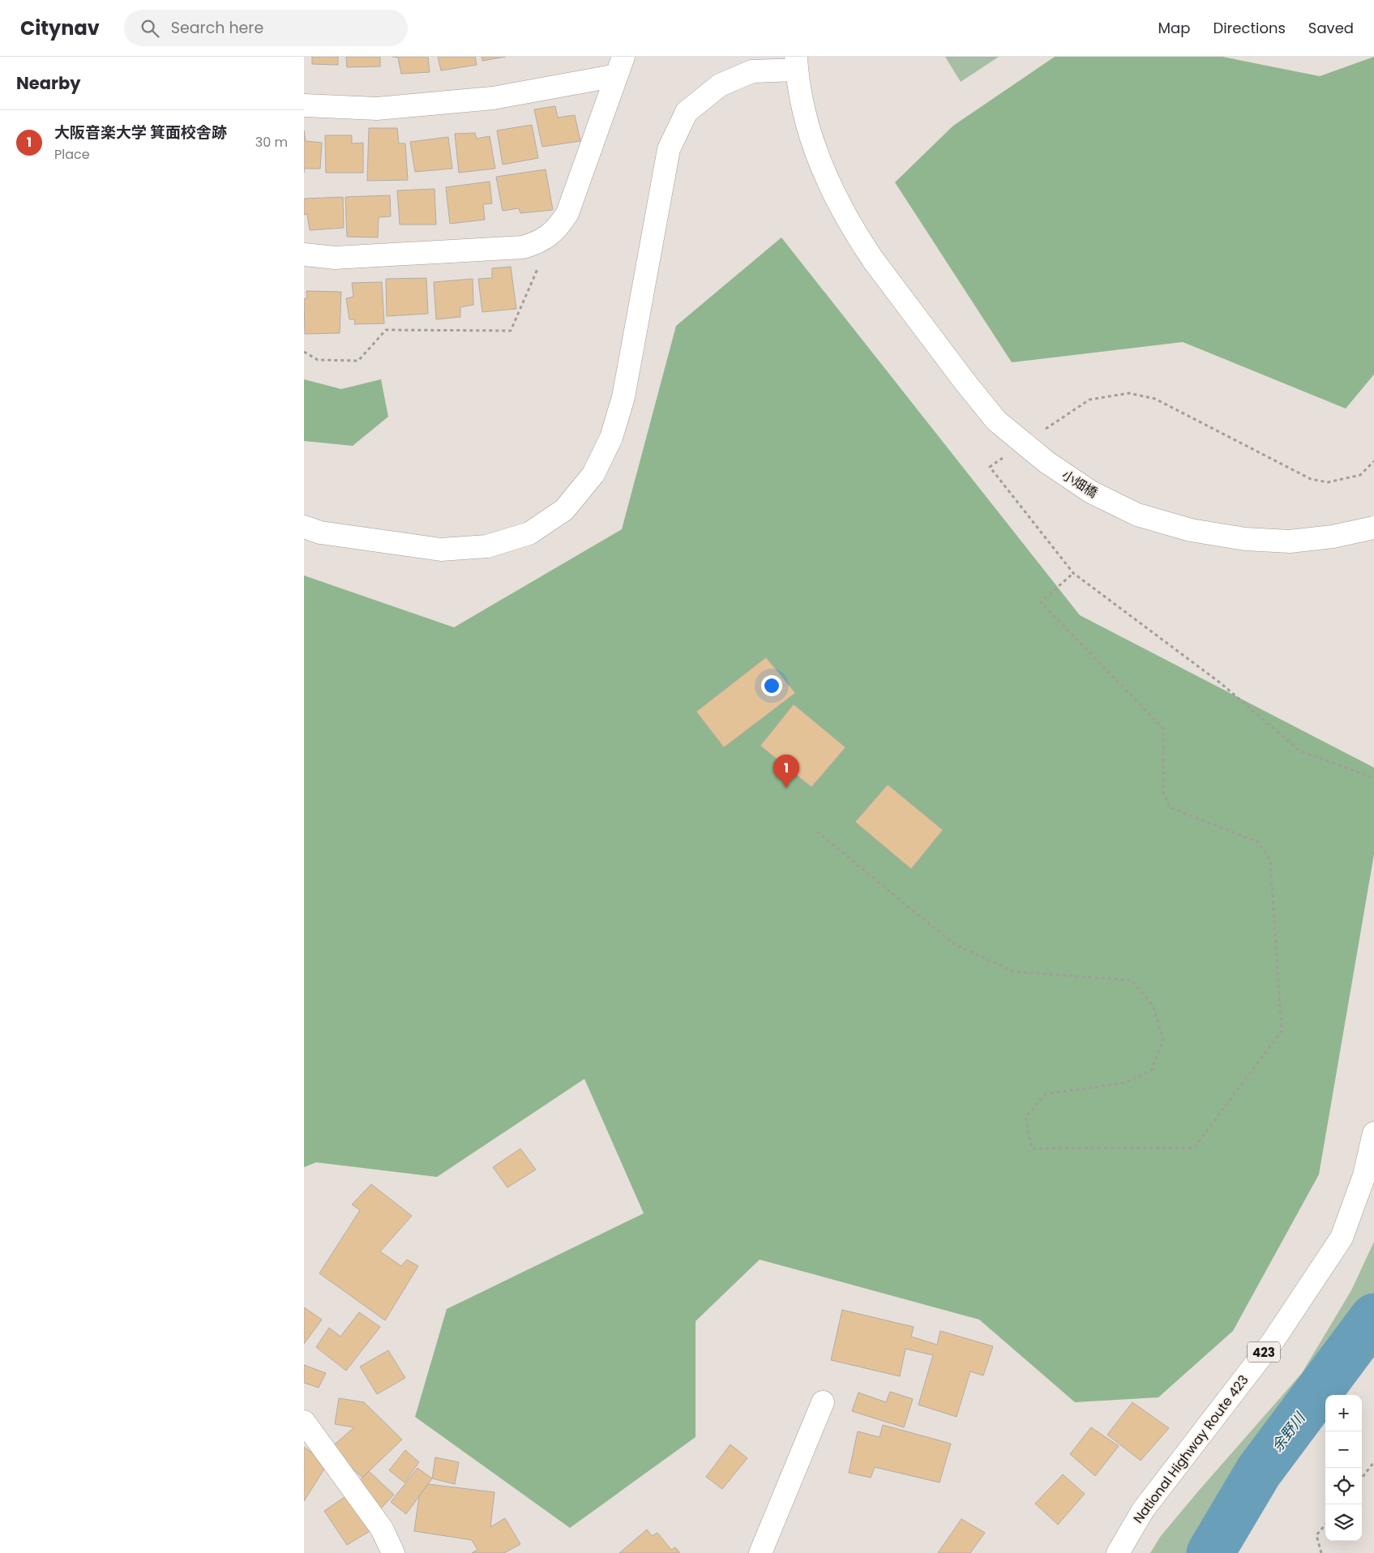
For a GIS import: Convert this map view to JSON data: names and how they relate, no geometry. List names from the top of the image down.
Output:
{
  "streets": {
    "main road": ["小畑橋", "423", "National Highway Route 423"]
  },
  "water": ["余野川"],
  "page": {
    "header": "Citynav",
    "search": "Search here",
    "nav": ["Map", "Directions", "Saved"],
    "heading": "Nearby",
    "list": [
      {
        "mark": "1",
        "name": "大阪音楽大学 箕面校舎跡",
        "note": "Place",
        "value": "30 m"
      }
    ],
    "pins": "1",
    "map_buttons": ["+", "−"]
  }
}
